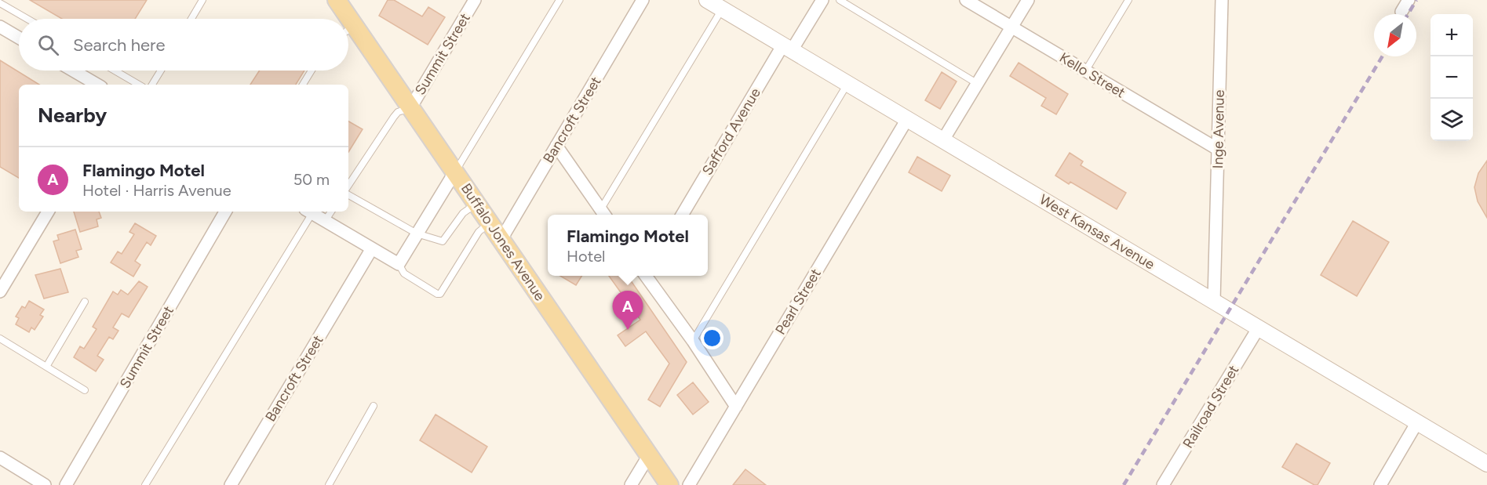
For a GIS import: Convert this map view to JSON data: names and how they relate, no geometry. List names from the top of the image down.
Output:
{
  "streets": {
    "main road": ["Buffalo Jones Avenue"],
    "street": [
      "Summit Street",
      "Kello Street",
      "Bancroft Street",
      "Inge Avenue",
      "Safford Avenue",
      "West Kansas Avenue",
      "Pearl Street",
      "Railroad Street"
    ]
  },
  "crossings": [
    ["Summit Street", "Buffalo Jones Avenue"],
    ["Kello Street", "Inge Avenue"],
    ["Bancroft Street", "Buffalo Jones Avenue"],
    ["Inge Avenue", "West Kansas Avenue"],
    ["Safford Avenue", "West Kansas Avenue"],
    ["West Kansas Avenue", "Pearl Street"],
    ["West Kansas Avenue", "Railroad Street"]
  ],
  "north": "bottom left",
  "page": {
    "map_buttons": ["+", "−"],
    "search": "Search here",
    "heading": "Nearby",
    "list": [
      {
        "mark": "A",
        "name": "Flamingo Motel",
        "note": "Hotel · Harris Avenue",
        "value": "50 m"
      }
    ],
    "popup": ["Flamingo Motel", "Hotel"],
    "pins": "A"
  }
}
